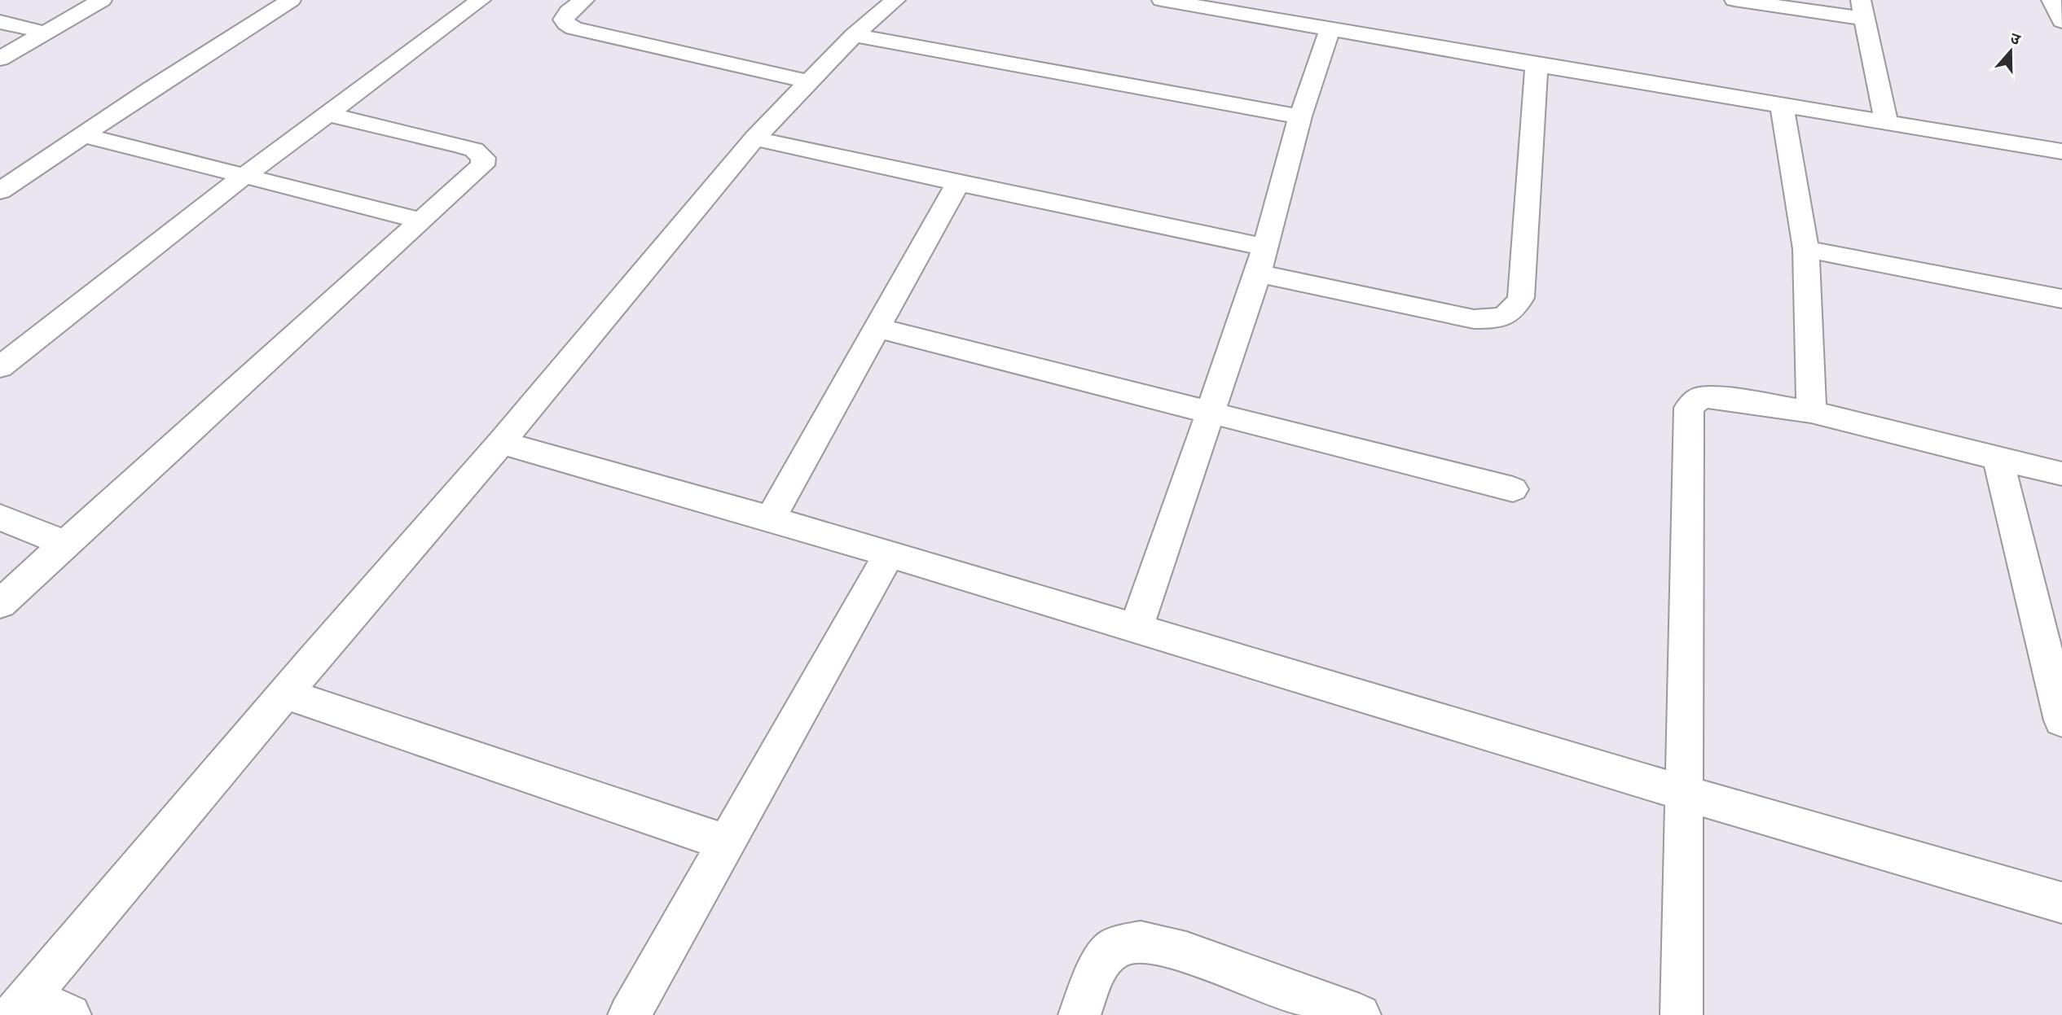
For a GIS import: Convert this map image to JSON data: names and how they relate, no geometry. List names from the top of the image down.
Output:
{
  "north": "top"
}
